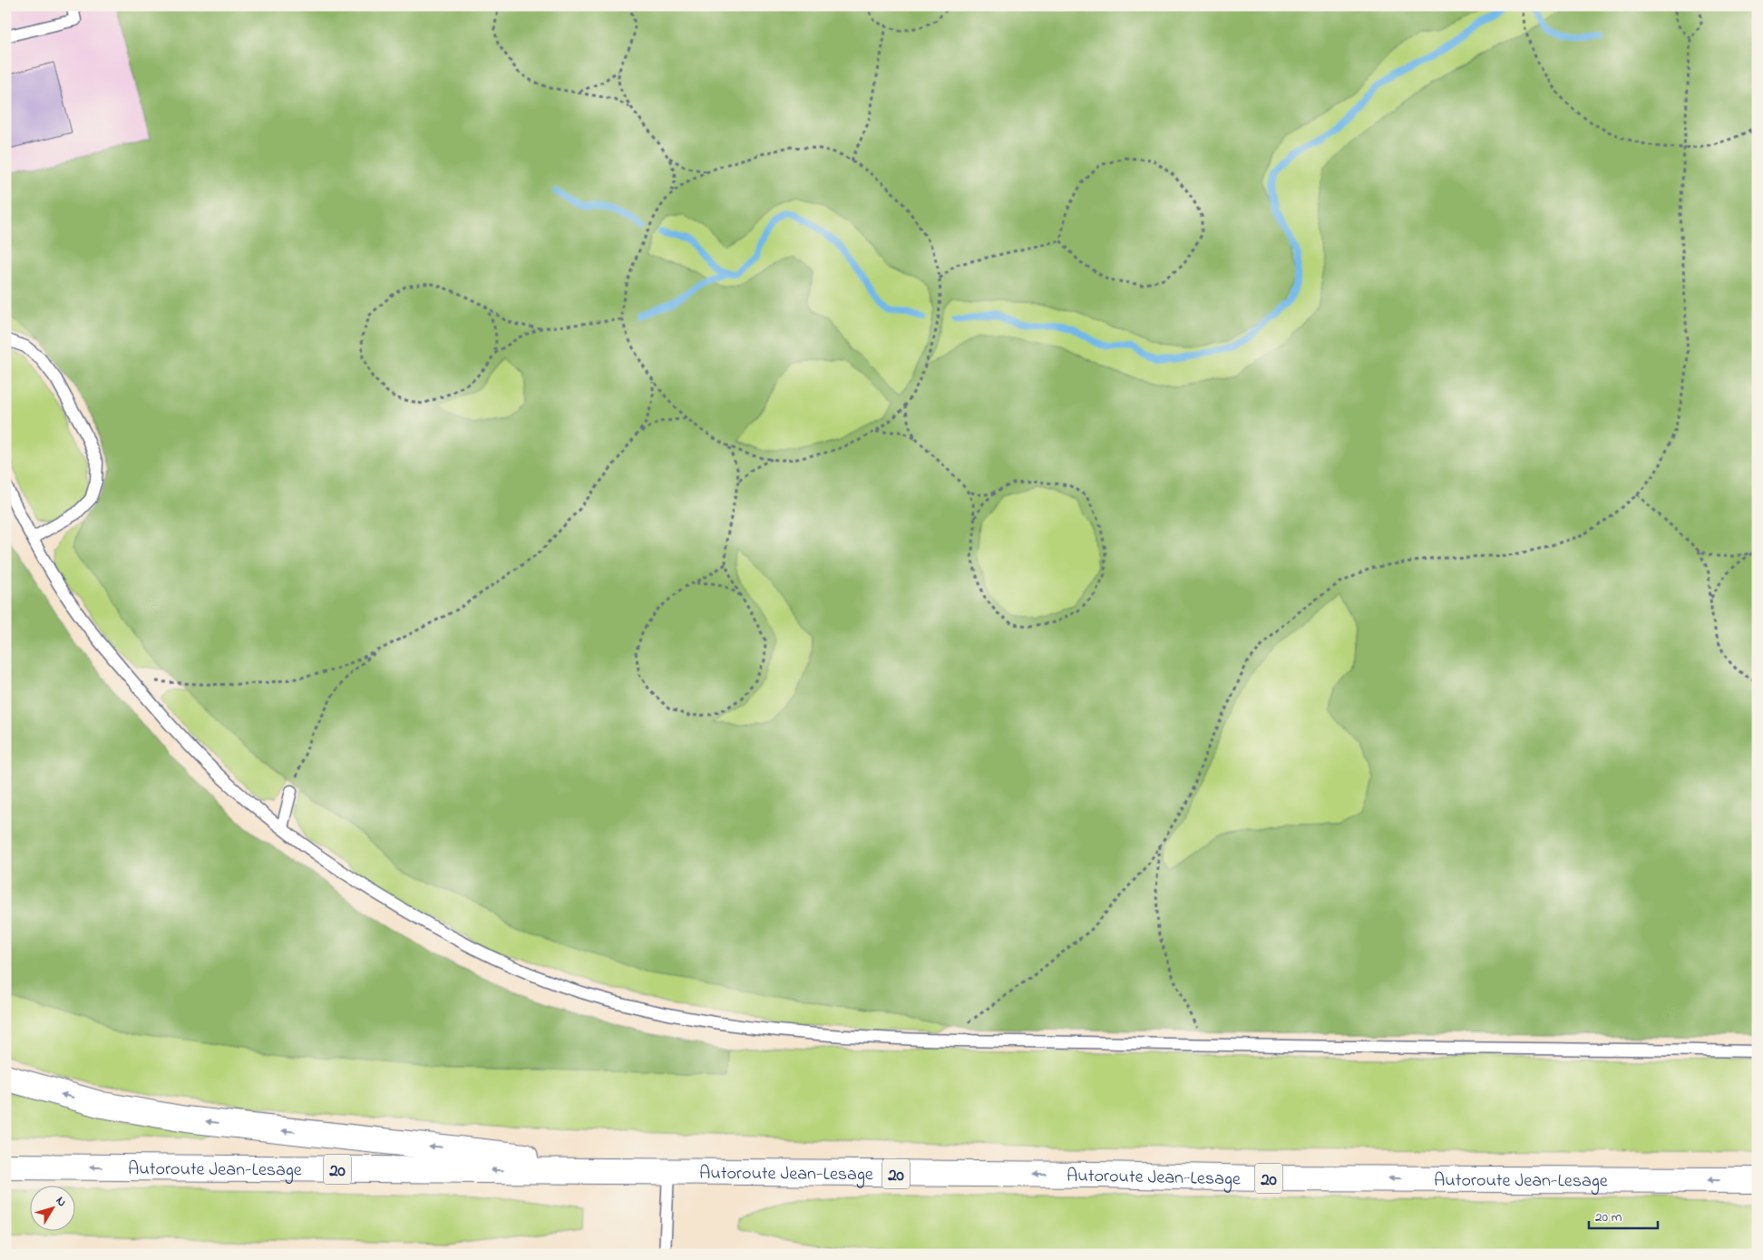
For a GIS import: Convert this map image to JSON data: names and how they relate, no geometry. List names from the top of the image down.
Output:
{
  "streets": {
    "highway": ["Autoroute Jean-Lesage", "20"]
  },
  "scale_bar": "20 m",
  "north": "top right"
}
